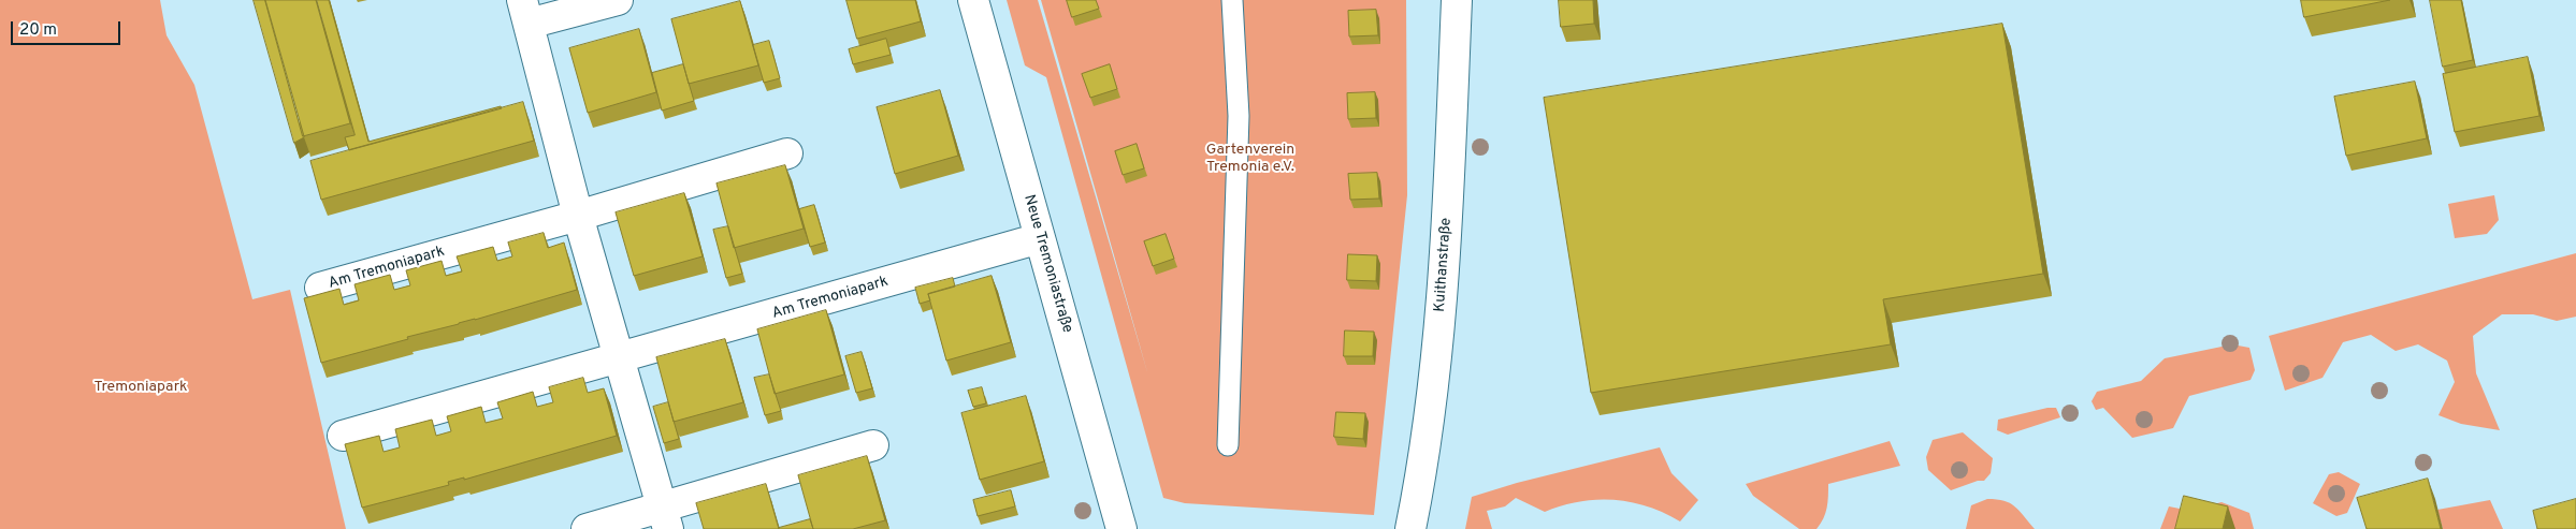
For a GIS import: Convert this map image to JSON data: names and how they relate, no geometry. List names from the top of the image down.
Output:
{
  "streets": {
    "street": ["Neue Tremoniastraße", "Kuithanstraße", "Am Tremoniapark"]
  },
  "crossings": [
    ["Neue Tremoniastraße", "Am Tremoniapark"]
  ],
  "parks": ["Gartenverein Tremonia e.V.", "Tremoniapark"],
  "scale_bar": "20 m"
}
